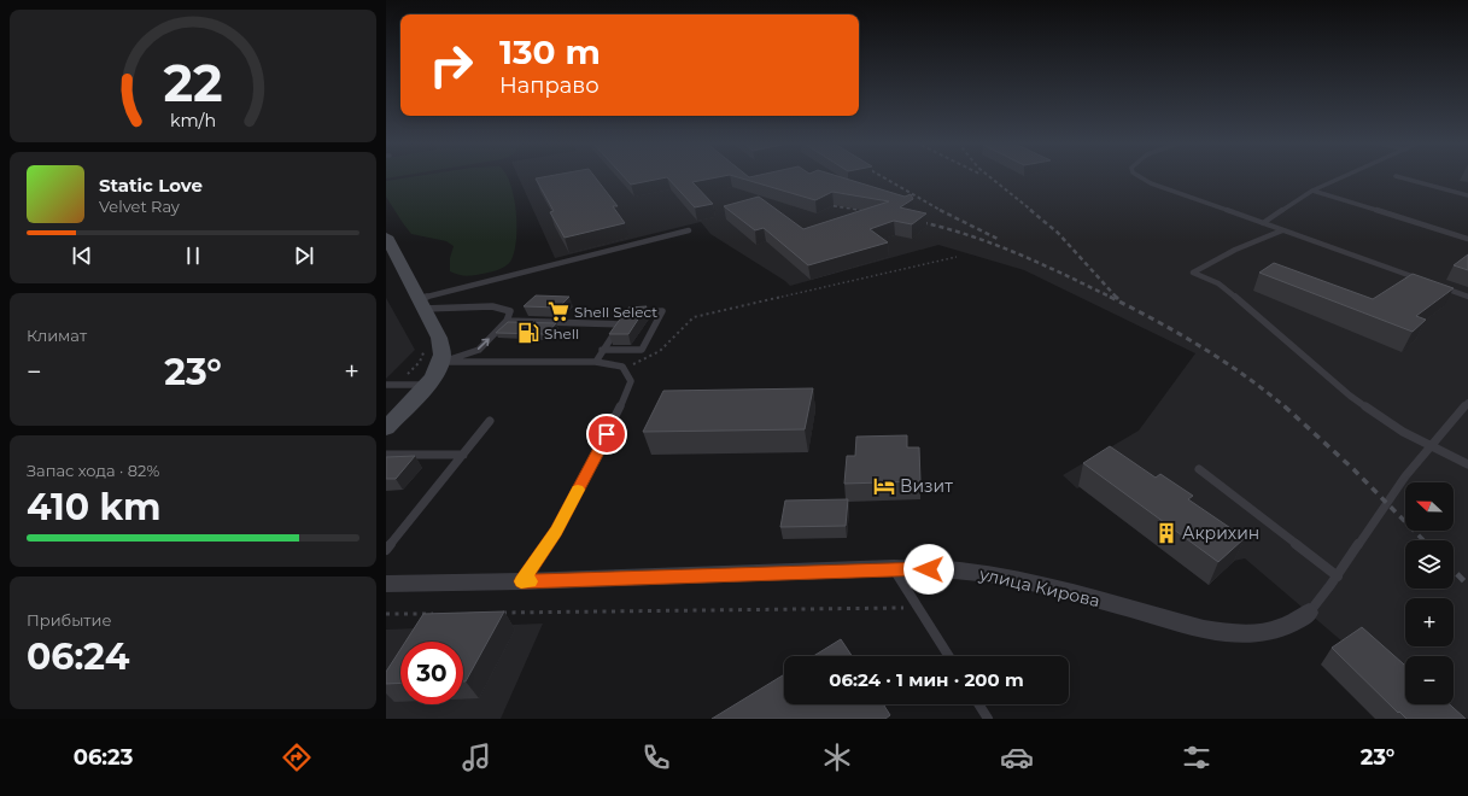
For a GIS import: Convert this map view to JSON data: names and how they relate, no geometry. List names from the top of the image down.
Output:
{
  "streets": {
    "street": ["улица Кирова"]
  },
  "places": {
    "supermarket": ["Shell Select"],
    "fuel station": ["Shell"],
    "hotel": ["Визит"],
    "building": ["Акрихин"]
  },
  "north": "left",
  "page": {
    "turn": ["130 m", "Направо"],
    "song": ["Static Love", "Velvet Ray"],
    "tile": [
      "Климат",
      ["Запас хода · 82%", "410 km"],
      ["Прибытие", "06:24"]
    ],
    "heat": ["−", "23°", "+"],
    "map_buttons": ["+", "−"],
    "limit": "30",
    "trip": "06:24 · 1 мин · 200 m",
    "tabs": ["06:23", "23°"],
    "gauge": ["22", "km/h"]
  }
}
